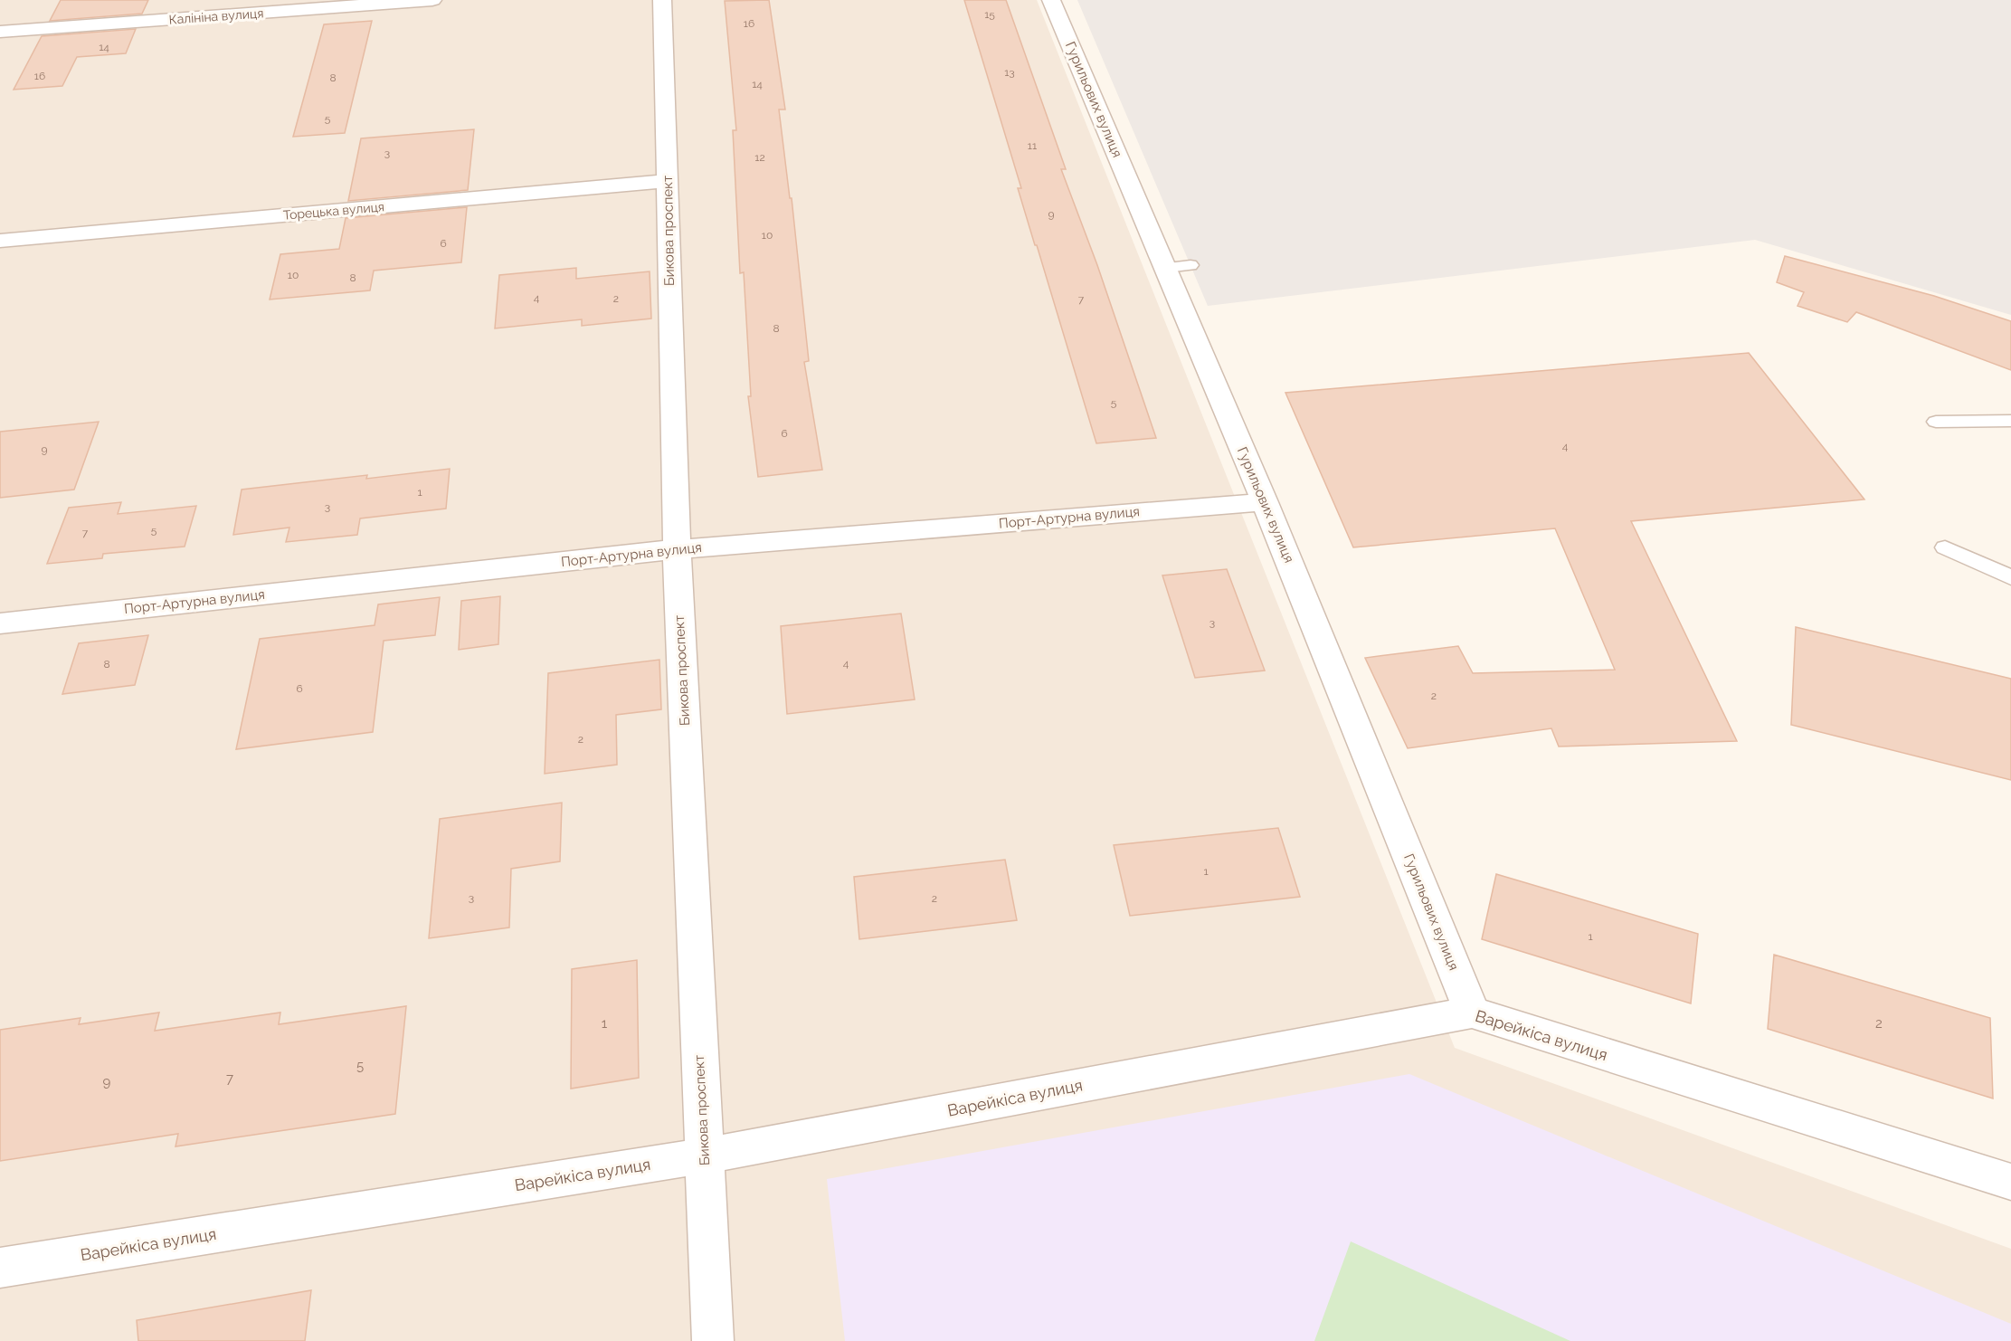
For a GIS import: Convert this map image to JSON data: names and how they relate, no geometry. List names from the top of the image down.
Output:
{
  "streets": {
    "street": [
      "Калініна вулиця",
      "Гурильових вулиця",
      "Торецька вулиця",
      "Бикова проспект",
      "Порт-Артурна вулиця",
      "Варейкіса вулиця"
    ]
  },
  "crossings": [
    ["Гурильових вулиця", "Порт-Артурна вулиця"],
    ["Гурильових вулиця", "Варейкіса вулиця"],
    ["Торецька вулиця", "Бикова проспект"],
    ["Бикова проспект", "Порт-Артурна вулиця"],
    ["Бикова проспект", "Варейкіса вулиця"]
  ],
  "house_numbers": [
    "15",
    "16",
    "14",
    "13",
    "16",
    "8",
    "14",
    "5",
    "11",
    "3",
    "12",
    "9",
    "10",
    "6",
    "10",
    "8",
    "4",
    "2",
    "7",
    "8",
    "5",
    "6",
    "4",
    "9",
    "1",
    "3",
    "5",
    "7",
    "3",
    "4",
    "8",
    "6",
    "2",
    "2",
    "1",
    "3",
    "2",
    "1",
    "1",
    "2",
    "5",
    "7",
    "9"
  ]
}
